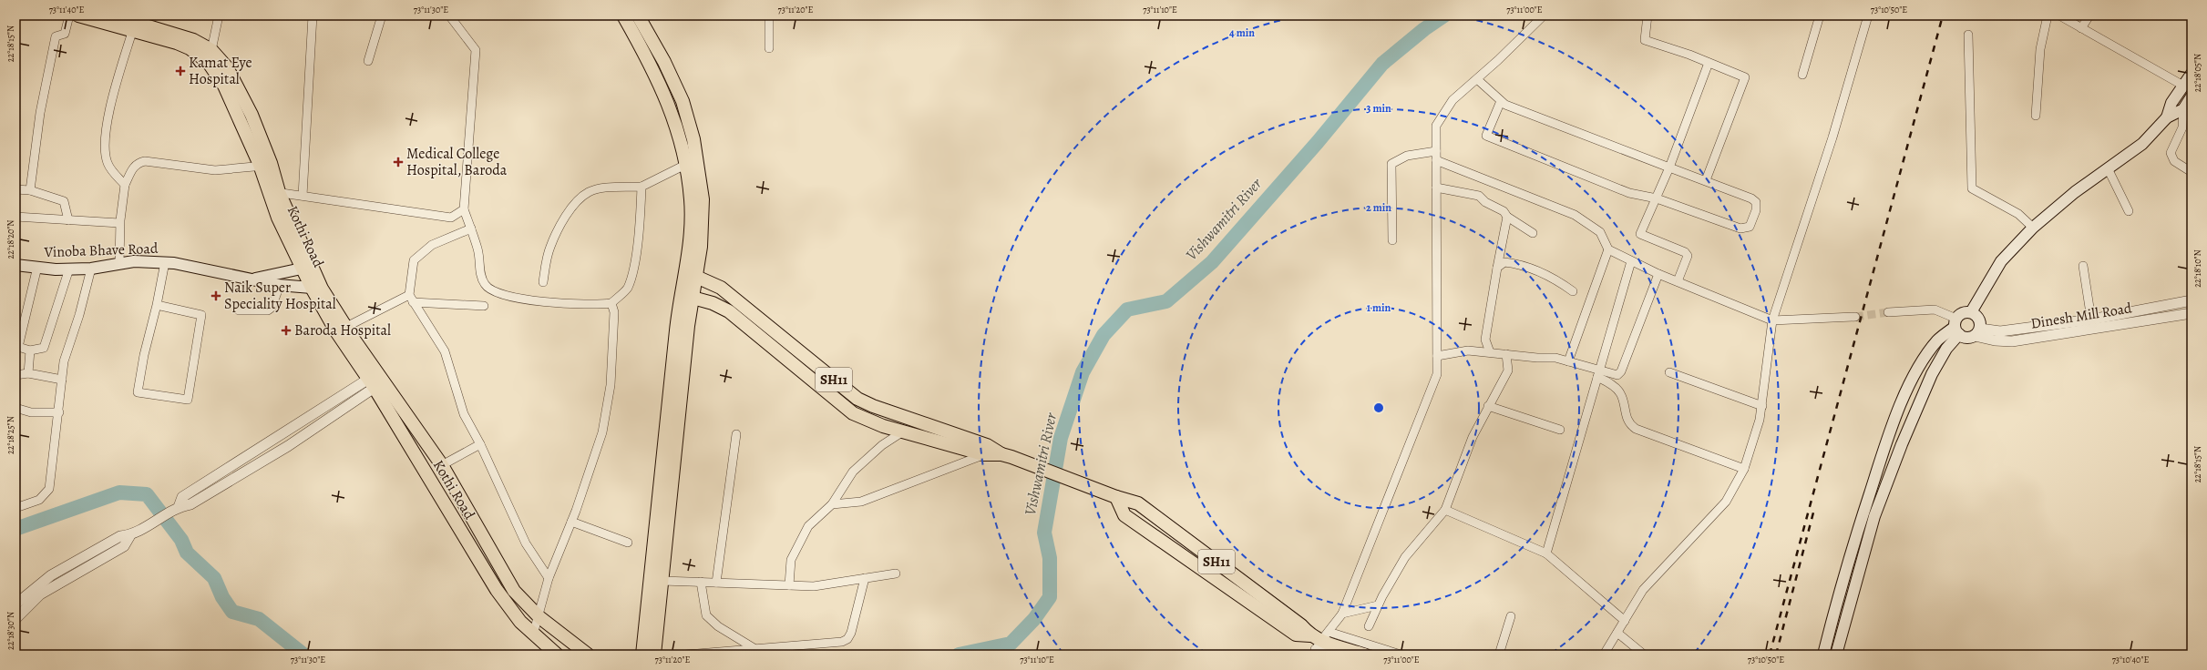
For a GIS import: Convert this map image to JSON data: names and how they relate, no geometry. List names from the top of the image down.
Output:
{
  "streets": {
    "main road": ["Kothi Road", "Vinoba Bhave Road", "SH11"],
    "street": ["Dinesh Mill Road"]
  },
  "crossings": [
    ["Kothi Road", "Vinoba Bhave Road"]
  ],
  "water": ["Vishwamitri River"],
  "places": {
    "health": [
      "Kamat Eye Hospital",
      "Medical College Hospital, Baroda",
      "Naik Super Speciality Hospital",
      "Baroda Hospital"
    ]
  },
  "coordinates": [
    "73°11'40\"E",
    "73°11'30\"E",
    "73°11'20\"E",
    "73°11'10\"E",
    "73°11'00\"E",
    "73°10'50\"E",
    "22°18'15\"N",
    "22°18'05\"N",
    "22°18'20\"N",
    "22°18'10\"N",
    "22°18'25\"N",
    "22°18'30\"N",
    "73°10'40\"E"
  ],
  "rings": [
    "4 min",
    "3 min",
    "2 min",
    "1 min"
  ]
}
